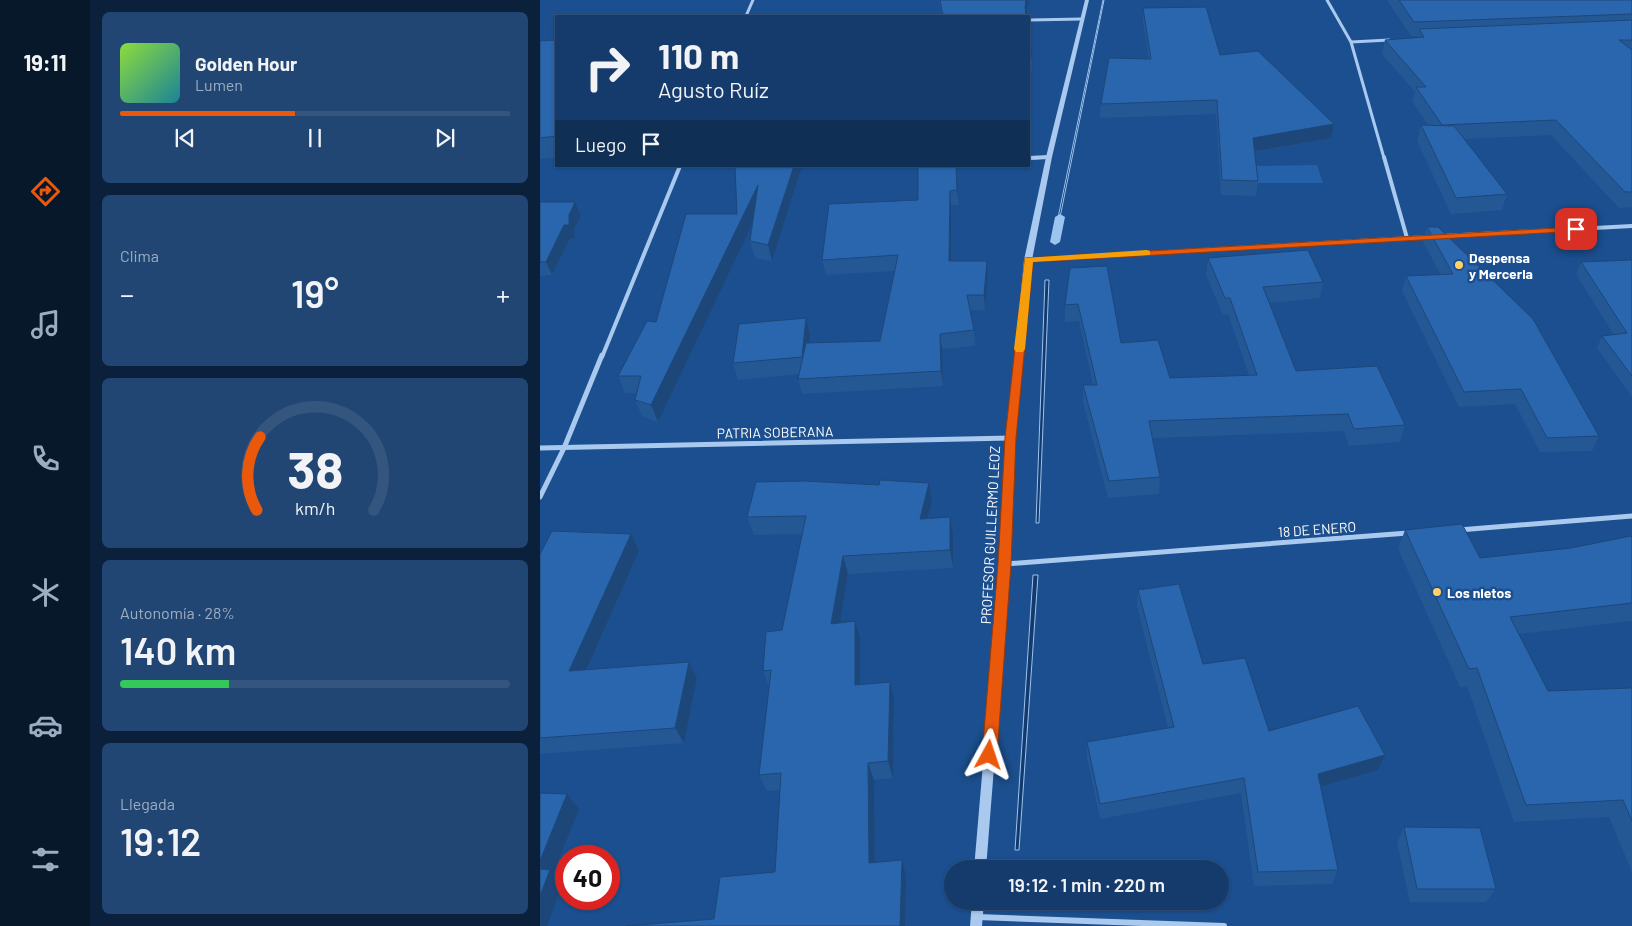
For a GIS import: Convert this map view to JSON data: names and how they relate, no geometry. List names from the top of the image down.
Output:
{
  "streets": {
    "street": ["PATRIA SOBERANA", "18 DE ENERO", "PROFESOR GUILLERMO LEOZ"]
  },
  "crossings": [
    ["PATRIA SOBERANA", "PROFESOR GUILLERMO LEOZ"],
    ["18 DE ENERO", "PROFESOR GUILLERMO LEOZ"]
  ],
  "places": ["Despensa y Mercerla", "Los nietos"],
  "page": {
    "tabs": "19:11",
    "turn": ["110 m", "Agusto Ruíz"],
    "song": ["Golden Hour", "Lumen"],
    "then": "Luego",
    "tile": [
      "Clima",
      ["Autonomía · 28%", "140 km"],
      ["Llegada", "19:12"]
    ],
    "heat": ["−", "19°", "+"],
    "limit": "40",
    "trip": "19:12 · 1 min · 220 m",
    "gauge": ["38", "km/h"]
  }
}
